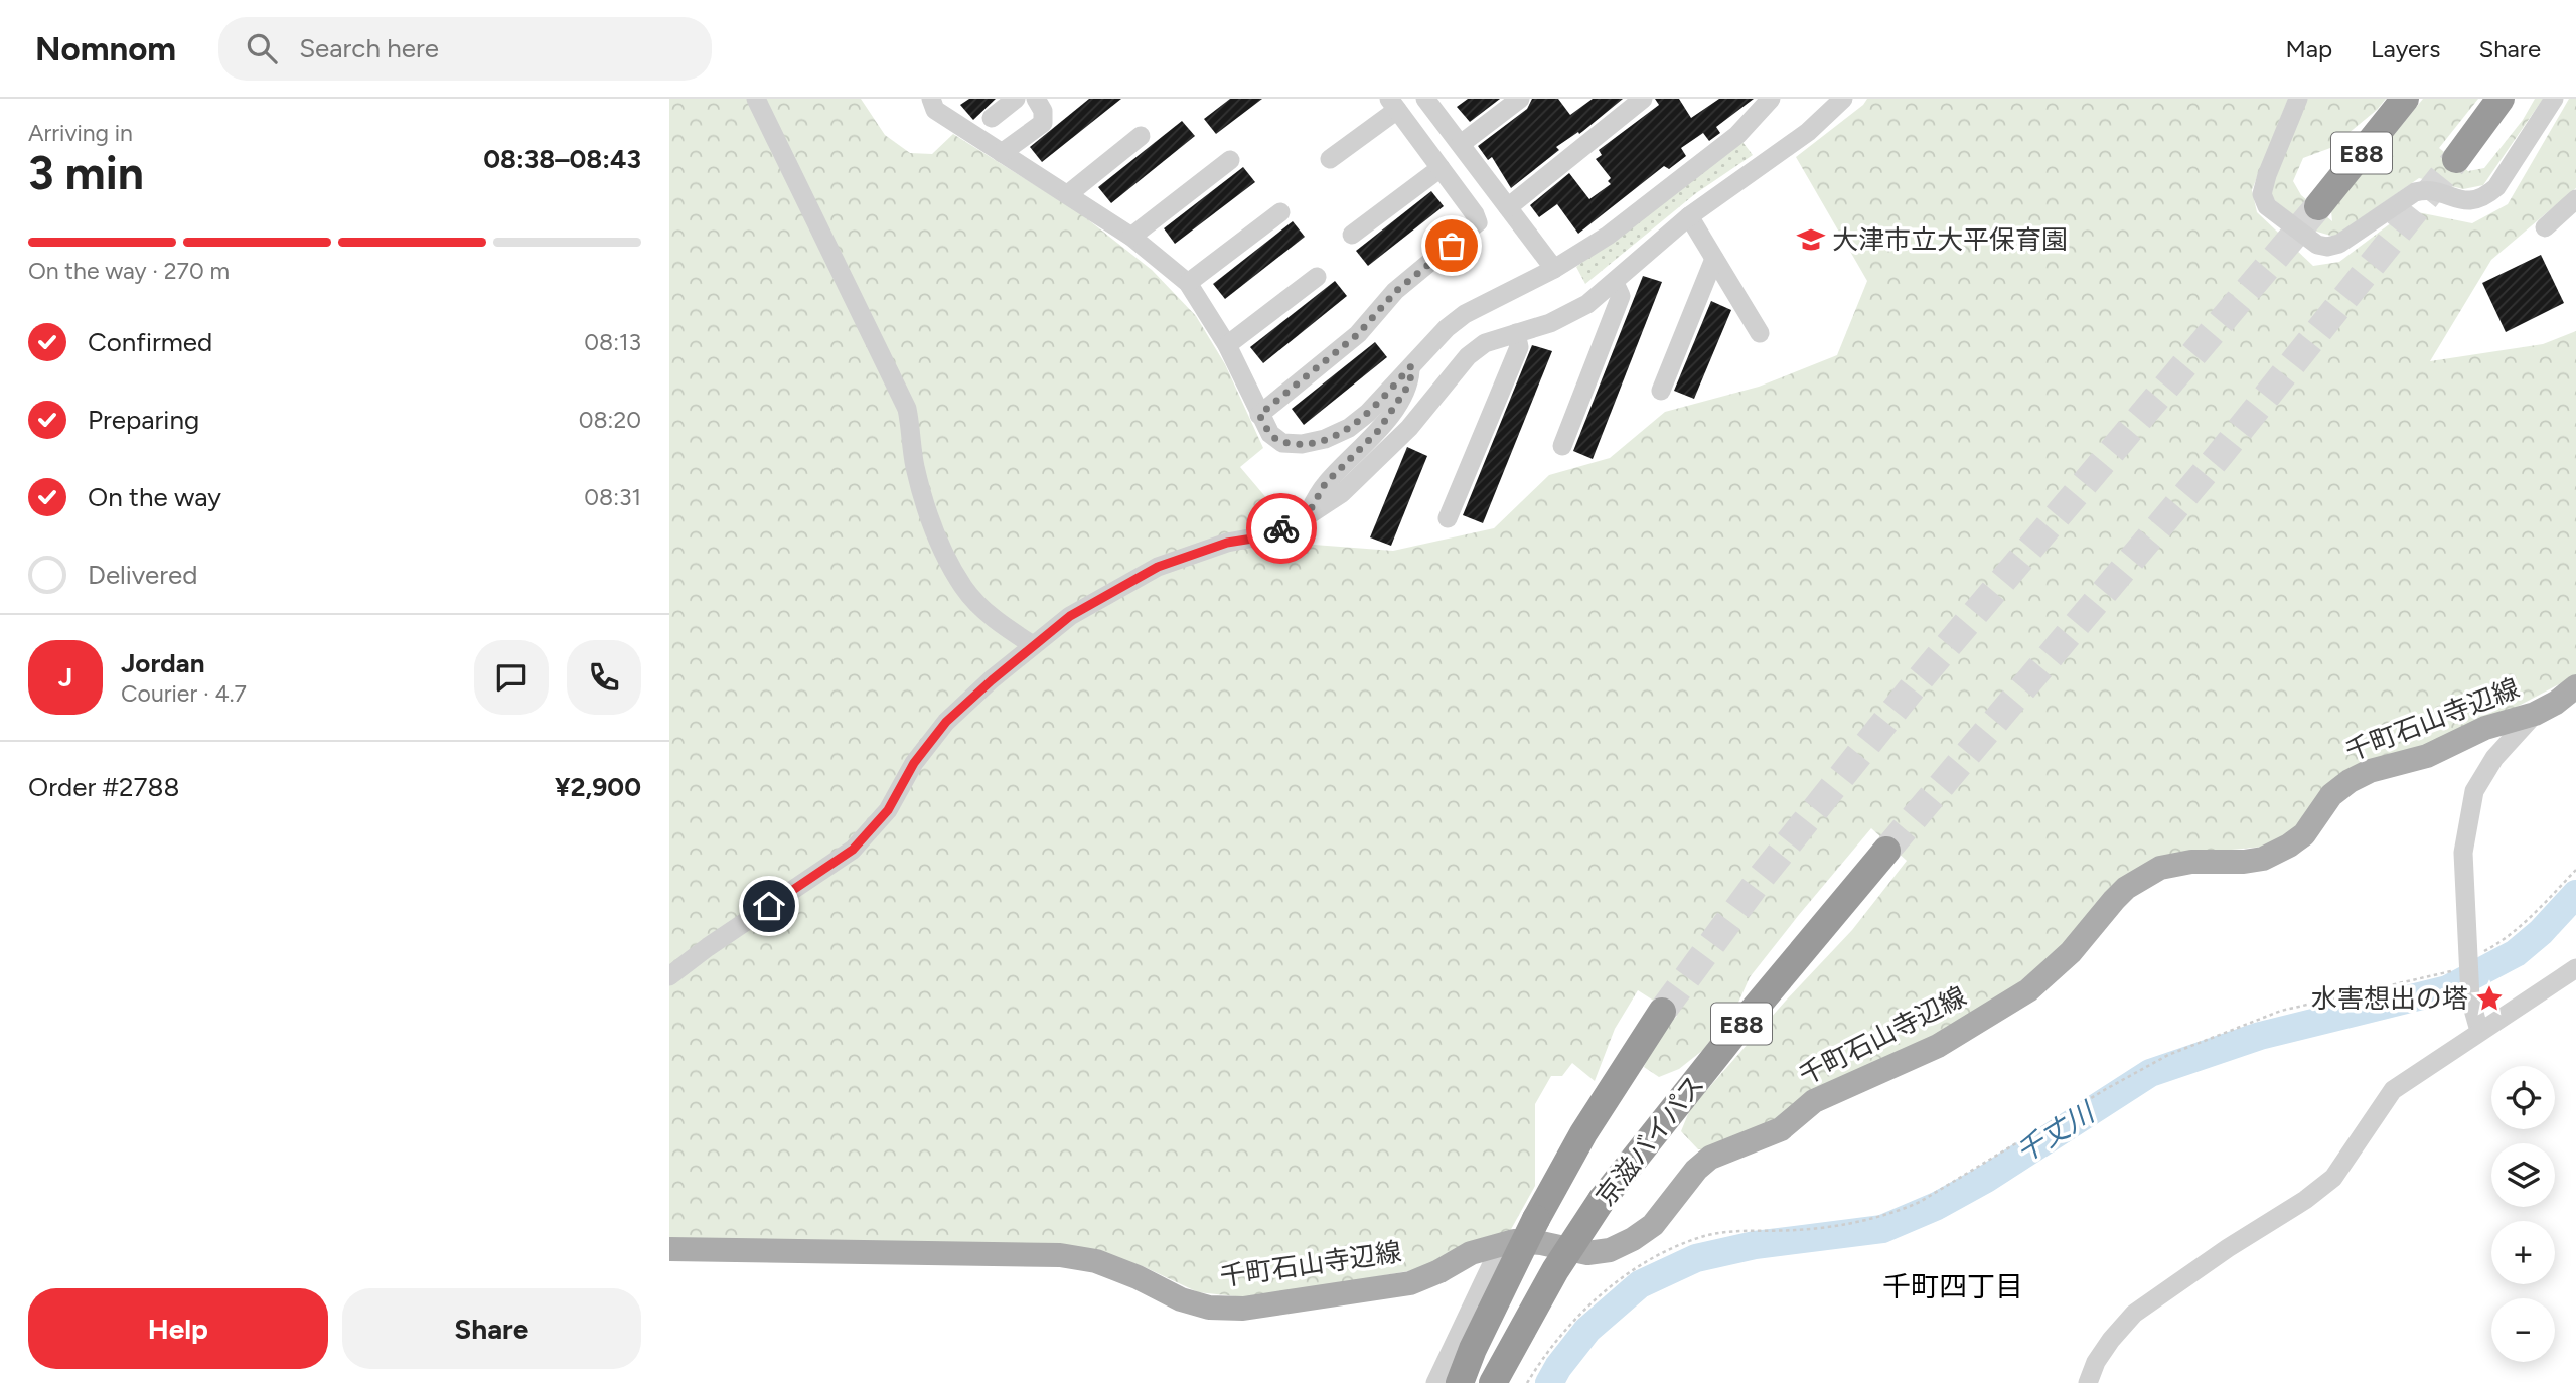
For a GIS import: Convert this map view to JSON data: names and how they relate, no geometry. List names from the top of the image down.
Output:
{
  "streets": {
    "highway": ["E88", "京滋バイパス"],
    "main road": ["千町石山寺辺線"]
  },
  "districts": ["千町四丁目"],
  "water": ["千丈川"],
  "places": {
    "school or university": ["大津市立大平保育園"],
    "place": ["水害想出の塔"]
  },
  "page": {
    "header": "Nomnom",
    "search": "Search here",
    "nav": ["Map", "Layers", "Share"],
    "heading": ["3 min", "Arriving in", "08:38–08:43"],
    "panel": [
      "Jordan",
      "Courier · 4.7",
      "Order #2788",
      "¥2,900"
    ],
    "bar": "On the way · 270 m",
    "list": [
      ["Confirmed", "08:13"],
      ["Preparing", "08:20"],
      ["On the way", "08:31"],
      "Delivered"
    ],
    "round": "J",
    "map_buttons": ["+", "−"],
    "buttons": ["Help", "Share"]
  }
}
